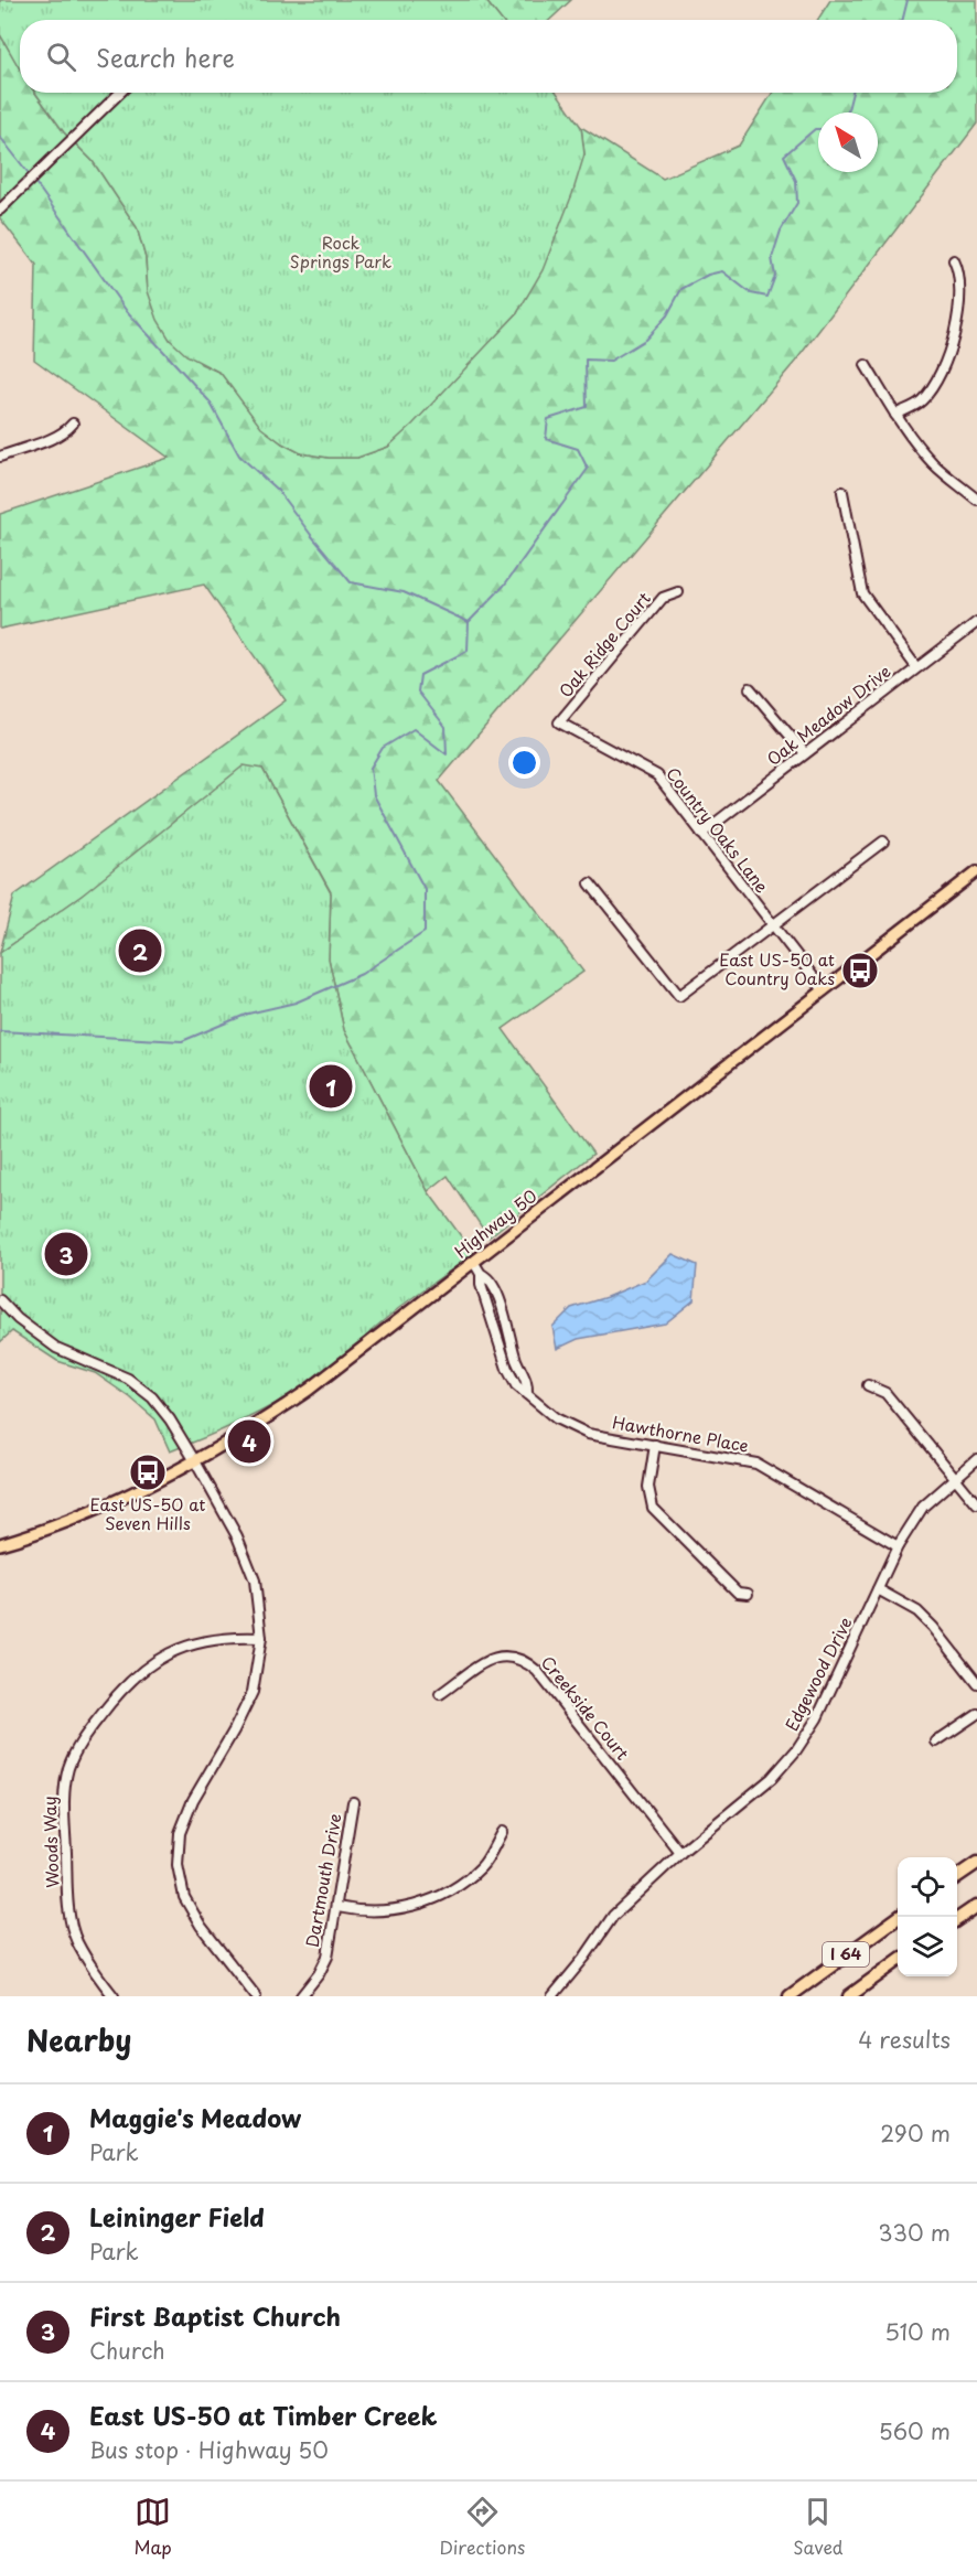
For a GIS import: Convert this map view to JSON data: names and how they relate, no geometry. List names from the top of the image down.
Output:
{
  "streets": {
    "highway": ["I 64"],
    "main road": ["Highway 50"],
    "street": [
      "Oak Ridge Court",
      "Oak Meadow Drive",
      "Country Oaks Lane",
      "Hawthorne Place",
      "Edgewood Drive",
      "Creekside Court",
      "Woods Way",
      "Dartmouth Drive"
    ]
  },
  "crossings": [
    ["Oak Ridge Court", "Country Oaks Lane"],
    ["Oak Meadow Drive", "Country Oaks Lane"],
    ["Country Oaks Lane", "Highway 50"],
    ["Highway 50", "Hawthorne Place"],
    ["Hawthorne Place", "Edgewood Drive"],
    ["Edgewood Drive", "Creekside Court"]
  ],
  "parks": ["Rock Springs Park"],
  "places": {
    "bus stop": ["East US-50 at Country Oaks", "East US-50 at Seven Hills"]
  },
  "north": "top left",
  "page": {
    "search": "Search here",
    "pins": [
      "2",
      "1",
      "3",
      "4"
    ],
    "heading": ["Nearby", "4 results"],
    "list": [
      {
        "mark": "1",
        "name": "Maggie's Meadow",
        "note": "Park",
        "value": "290 m"
      },
      {
        "mark": "2",
        "name": "Leininger Field",
        "note": "Park",
        "value": "330 m"
      },
      {
        "mark": "3",
        "name": "First Baptist Church",
        "note": "Church",
        "value": "510 m"
      },
      {
        "mark": "4",
        "name": "East US-50 at Timber Creek",
        "note": "Bus stop · Highway 50",
        "value": "560 m"
      }
    ],
    "nav": ["Map", "Directions", "Saved"]
  }
}
